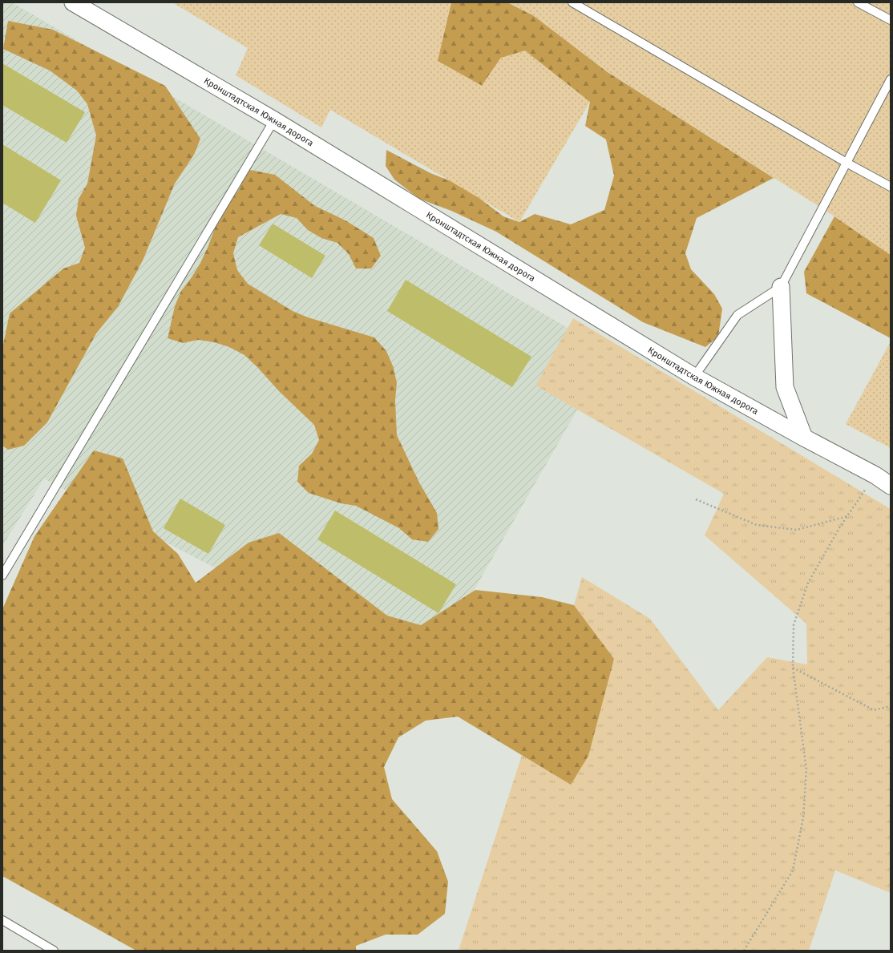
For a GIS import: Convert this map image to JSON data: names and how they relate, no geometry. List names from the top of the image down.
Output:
{
  "streets": {
    "street": ["Кронштадтская Южная дорога"]
  }
}
